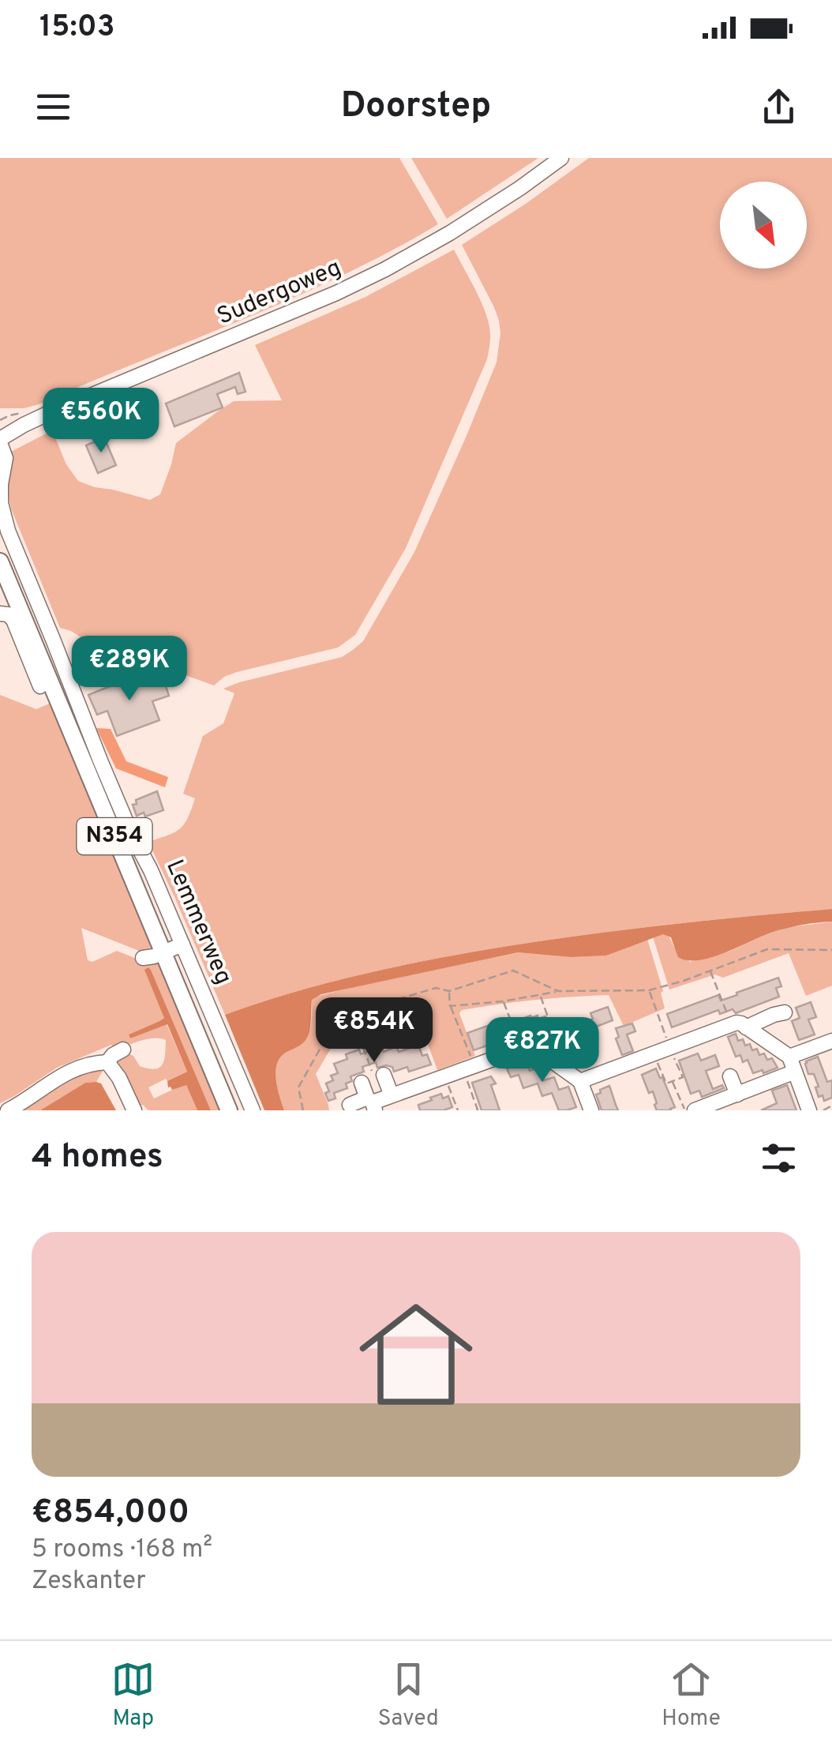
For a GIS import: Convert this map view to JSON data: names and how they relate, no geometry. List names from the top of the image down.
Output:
{
  "streets": {
    "main road": ["N354", "Lemmerweg"],
    "street": ["Sudergoweg"]
  },
  "crossings": [
    ["Sudergoweg", "Lemmerweg"]
  ],
  "north": "bottom right",
  "page": {
    "status": "15:03",
    "header": "Doorstep",
    "price": [
      "€560K",
      "€289K",
      "€854K",
      "€827K"
    ],
    "heading": "4 homes",
    "list": [
      {
        "name": "€854,000",
        "note": "5 rooms · 168 m² · Zeskanter"
      }
    ],
    "tabs": ["Map", "Saved", "Home"]
  }
}
